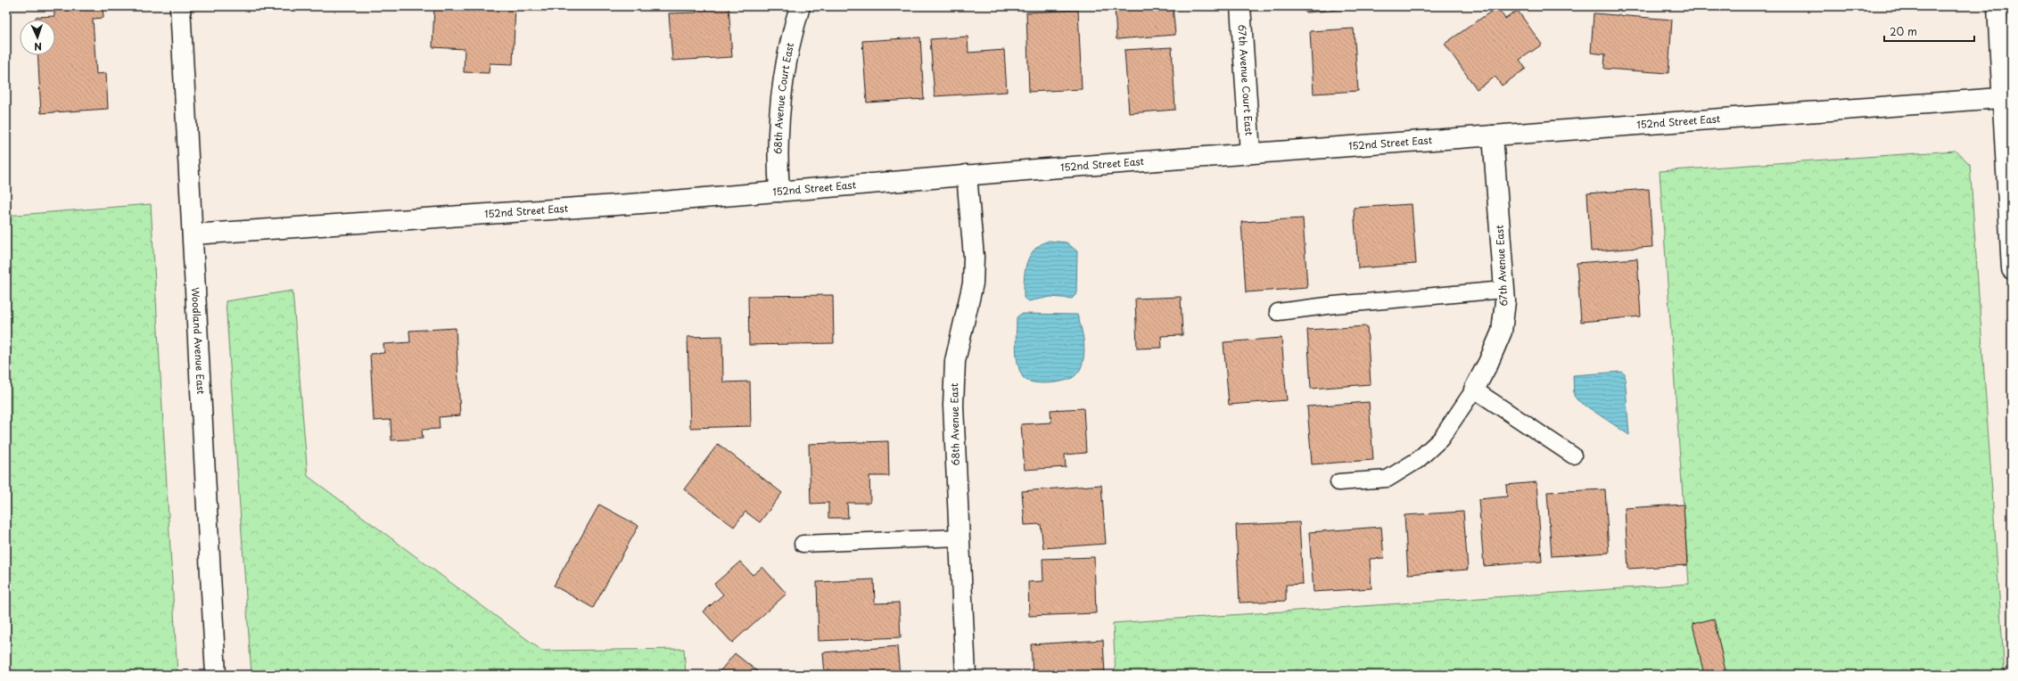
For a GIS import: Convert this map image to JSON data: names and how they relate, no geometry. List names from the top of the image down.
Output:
{
  "streets": {
    "street": [
      "67th Avenue Court East",
      "68th Avenue Court East",
      "152nd Street East",
      "67th Avenue East",
      "Woodland Avenue East",
      "68th Avenue East"
    ]
  },
  "crossings": [
    ["67th Avenue Court East", "152nd Street East"],
    ["68th Avenue Court East", "152nd Street East"],
    ["152nd Street East", "67th Avenue East"],
    ["152nd Street East", "Woodland Avenue East"],
    ["152nd Street East", "68th Avenue East"]
  ],
  "scale_bar": "20 m",
  "north": "bottom"
}
